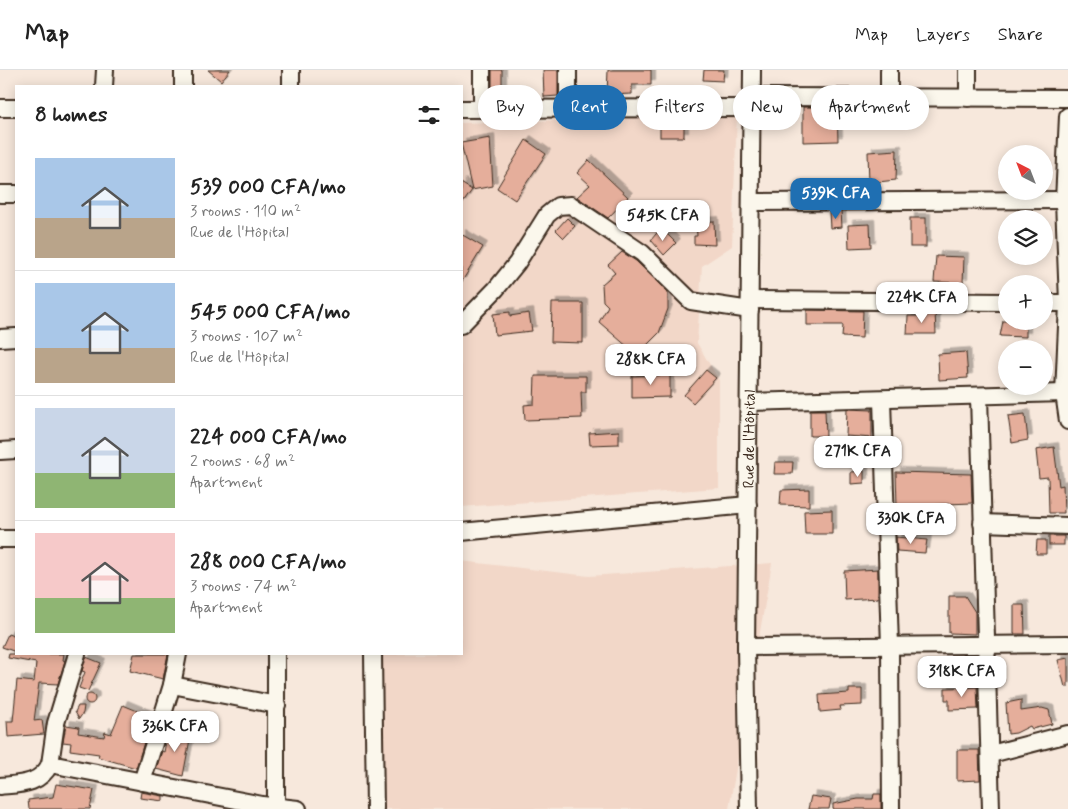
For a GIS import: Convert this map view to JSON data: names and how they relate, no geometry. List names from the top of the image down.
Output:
{
  "streets": {
    "street": ["Rue de l'Hôpital"]
  },
  "north": "top left",
  "page": {
    "header": "Map",
    "nav": ["Map", "Layers", "Share"],
    "chip": [
      "Buy",
      "Rent",
      "Filters",
      "New",
      "Apartment"
    ],
    "heading": "8 homes",
    "map_buttons": ["+", "−"],
    "list": [
      {
        "name": "539 000 CFA/mo",
        "note": "3 rooms · 110 m² · Rue de l'Hôpital"
      },
      {
        "name": "545 000 CFA/mo",
        "note": "3 rooms · 107 m² · Rue de l'Hôpital"
      },
      {
        "name": "224 000 CFA/mo",
        "note": "2 rooms · 68 m² · Apartment"
      },
      {
        "name": "288 000 CFA/mo",
        "note": "3 rooms · 74 m² · Apartment"
      }
    ],
    "price": [
      "539K CFA",
      "545K CFA",
      "224K CFA",
      "288K CFA",
      "271K CFA",
      "330K CFA",
      "318K CFA",
      "336K CFA"
    ]
  }
}
